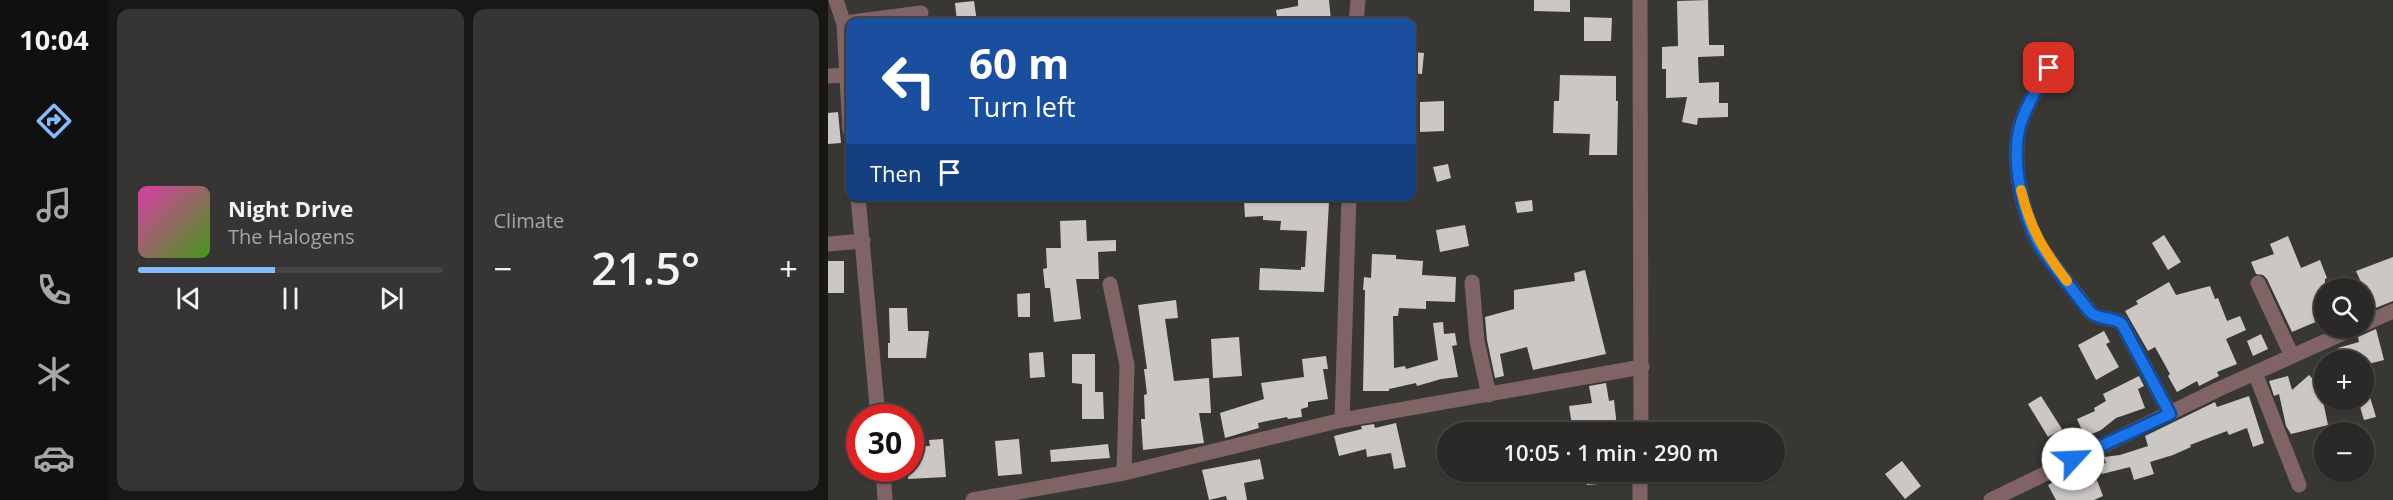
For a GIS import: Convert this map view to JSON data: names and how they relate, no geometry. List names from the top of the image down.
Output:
{
  "page": {
    "tabs": "10:04",
    "tile": "Climate",
    "turn": ["60 m", "Turn left"],
    "then": "Then",
    "song": ["Night Drive", "The Halogens"],
    "heat": ["−", "21.5°", "+"],
    "map_buttons": ["+", "−"],
    "limit": "30",
    "trip": "10:05 · 1 min · 290 m"
  }
}
